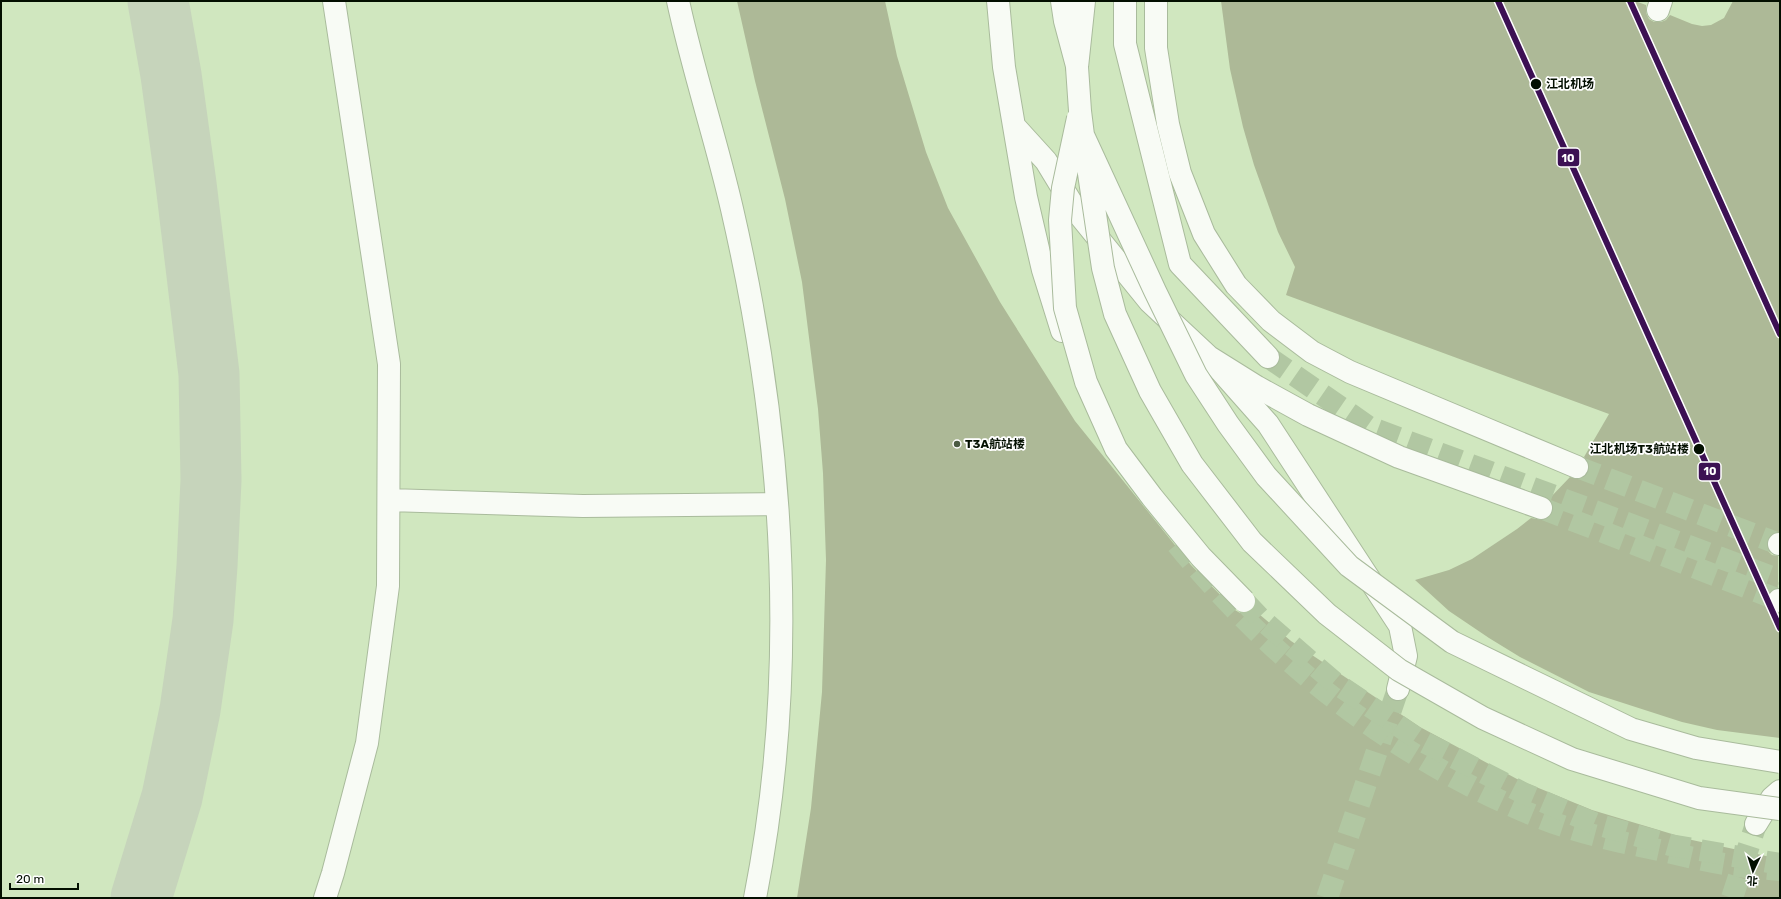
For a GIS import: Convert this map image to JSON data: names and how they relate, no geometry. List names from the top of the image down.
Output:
{
  "places": ["江北机场", "T3A航站楼", "江北机场T3航站楼"],
  "lines": ["transit line 10"],
  "scale_bar": "20 m",
  "north": "bottom"
}
